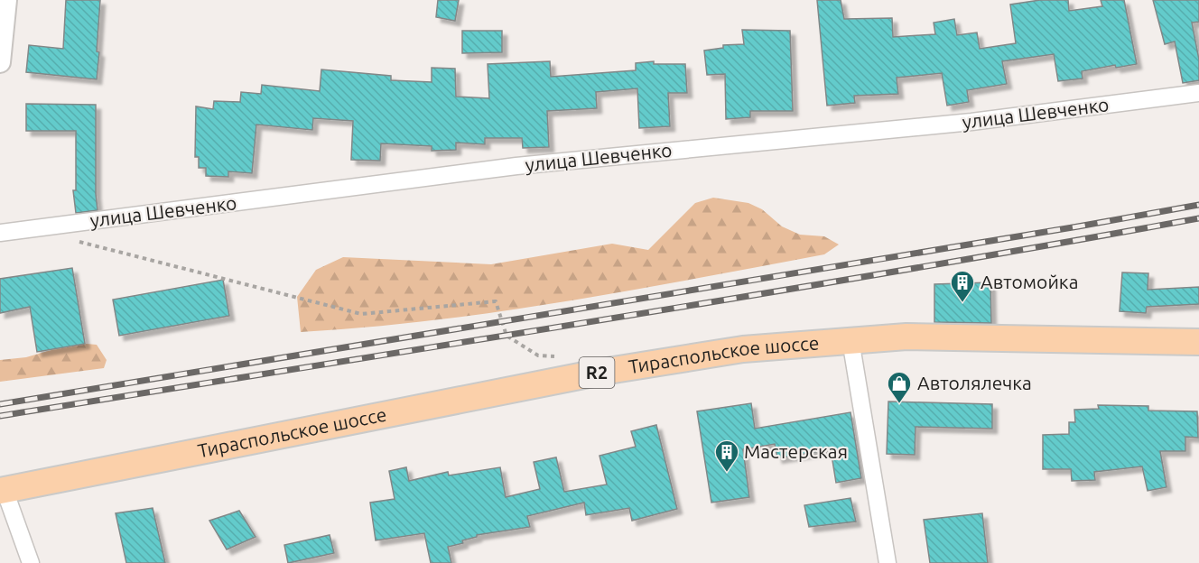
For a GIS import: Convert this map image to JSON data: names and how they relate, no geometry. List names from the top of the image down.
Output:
{
  "streets": {
    "main road": ["Тираспольское шоссе", "R2"],
    "street": ["улица Шевченко"]
  },
  "places": {
    "building": ["Автомойка", "Мастерская"],
    "shop": ["Автолялечка"]
  }
}
